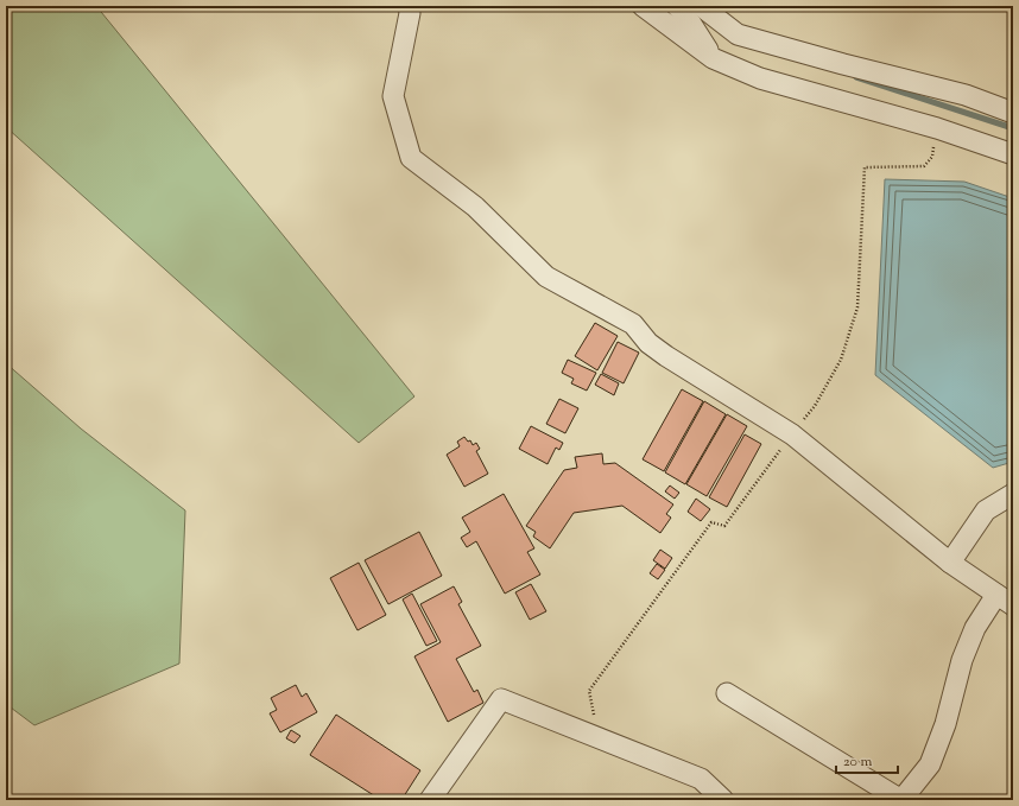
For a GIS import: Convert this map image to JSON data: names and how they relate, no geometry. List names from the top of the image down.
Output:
{
  "scale_bar": "20 m"
}
